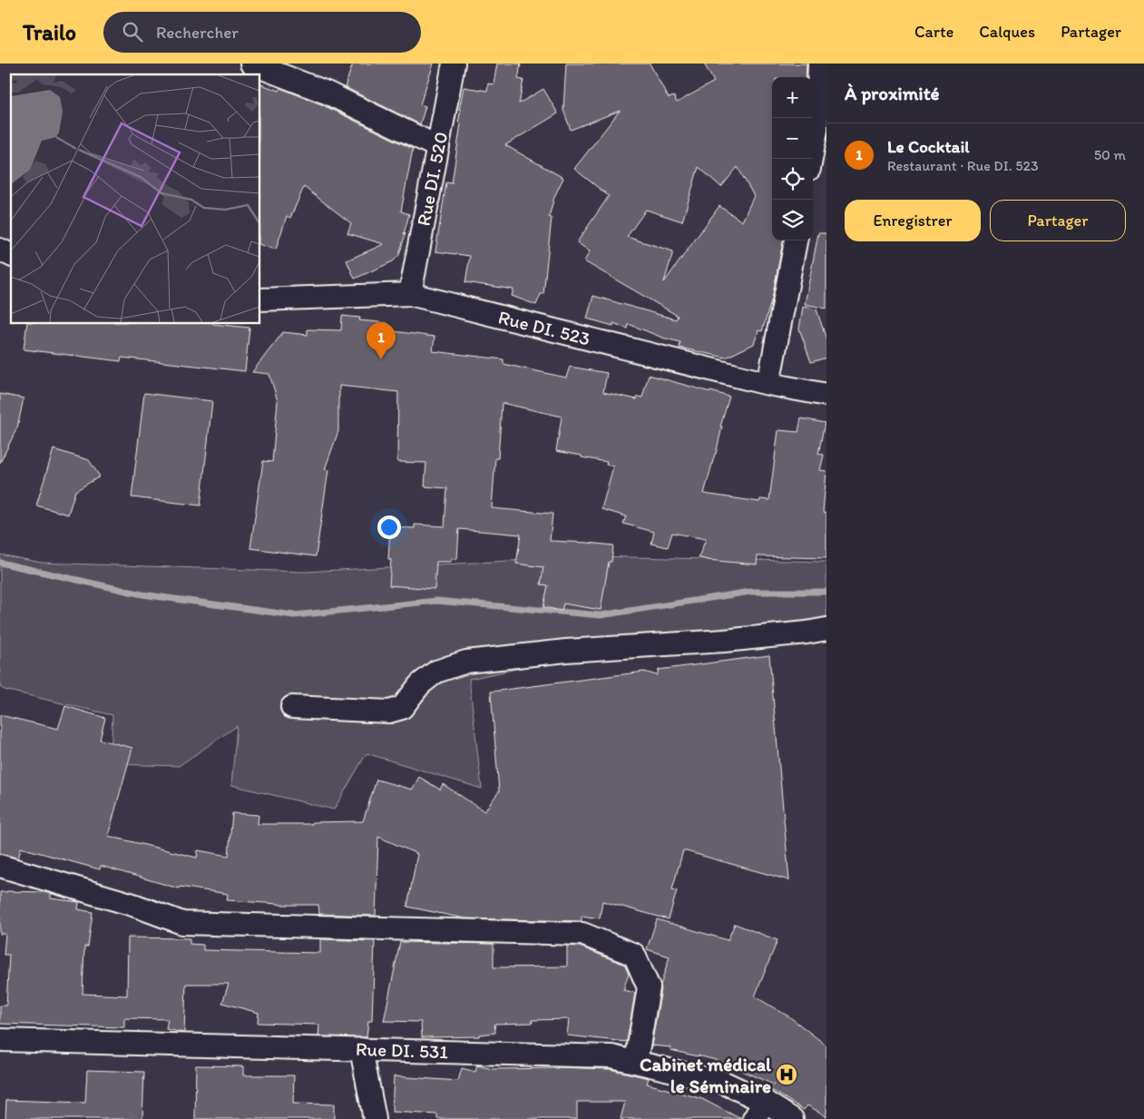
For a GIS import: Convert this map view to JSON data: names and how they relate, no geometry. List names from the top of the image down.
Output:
{
  "streets": {
    "street": ["Rue DI. 520", "Rue DI. 523", "Rue DI. 531"]
  },
  "crossings": [
    ["Rue DI. 520", "Rue DI. 523"]
  ],
  "places": {
    "hospital": ["Cabinet médical le Séminaire"]
  },
  "page": {
    "header": "Trailo",
    "search": "Rechercher",
    "nav": ["Carte", "Calques", "Partager"],
    "heading": "À proximité",
    "map_buttons": ["+", "−"],
    "list": [
      {
        "mark": "1",
        "name": "Le Cocktail",
        "note": "Restaurant · Rue DI. 523",
        "value": "50 m"
      }
    ],
    "buttons": ["Enregistrer", "Partager"],
    "pins": "1"
  }
}
